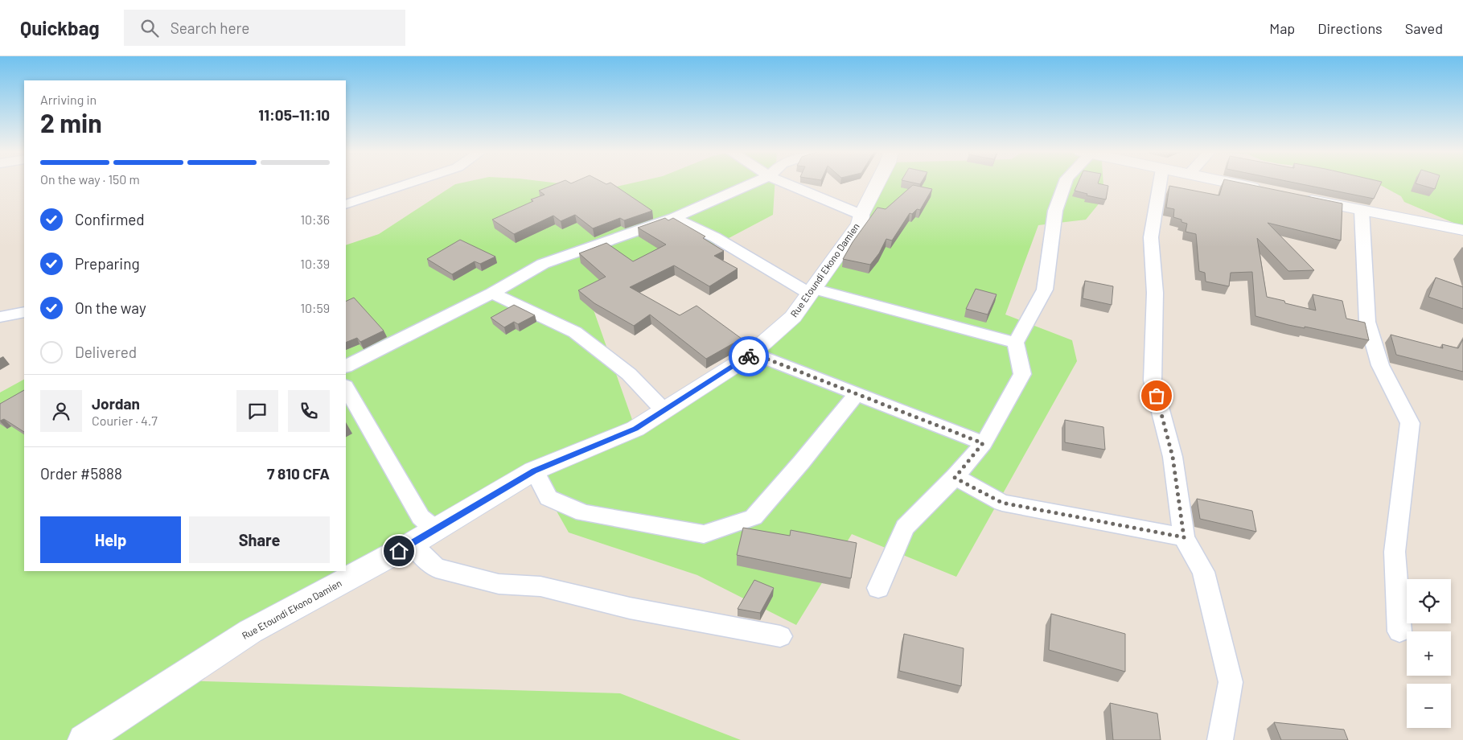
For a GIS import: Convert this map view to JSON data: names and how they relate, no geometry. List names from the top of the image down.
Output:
{
  "streets": {
    "street": ["Rue Etoundi Ekono Damien"]
  },
  "page": {
    "header": "Quickbag",
    "search": "Search here",
    "nav": ["Map", "Directions", "Saved"],
    "heading": ["2 min", "Arriving in", "11:05–11:10"],
    "panel": [
      "Jordan",
      "Courier · 4.7",
      "Order #5888",
      "7 810 CFA"
    ],
    "bar": "On the way · 150 m",
    "list": [
      ["Confirmed", "10:36"],
      ["Preparing", "10:39"],
      ["On the way", "10:59"],
      "Delivered"
    ],
    "buttons": ["Help", "Share"],
    "map_buttons": ["+", "−"]
  }
}
